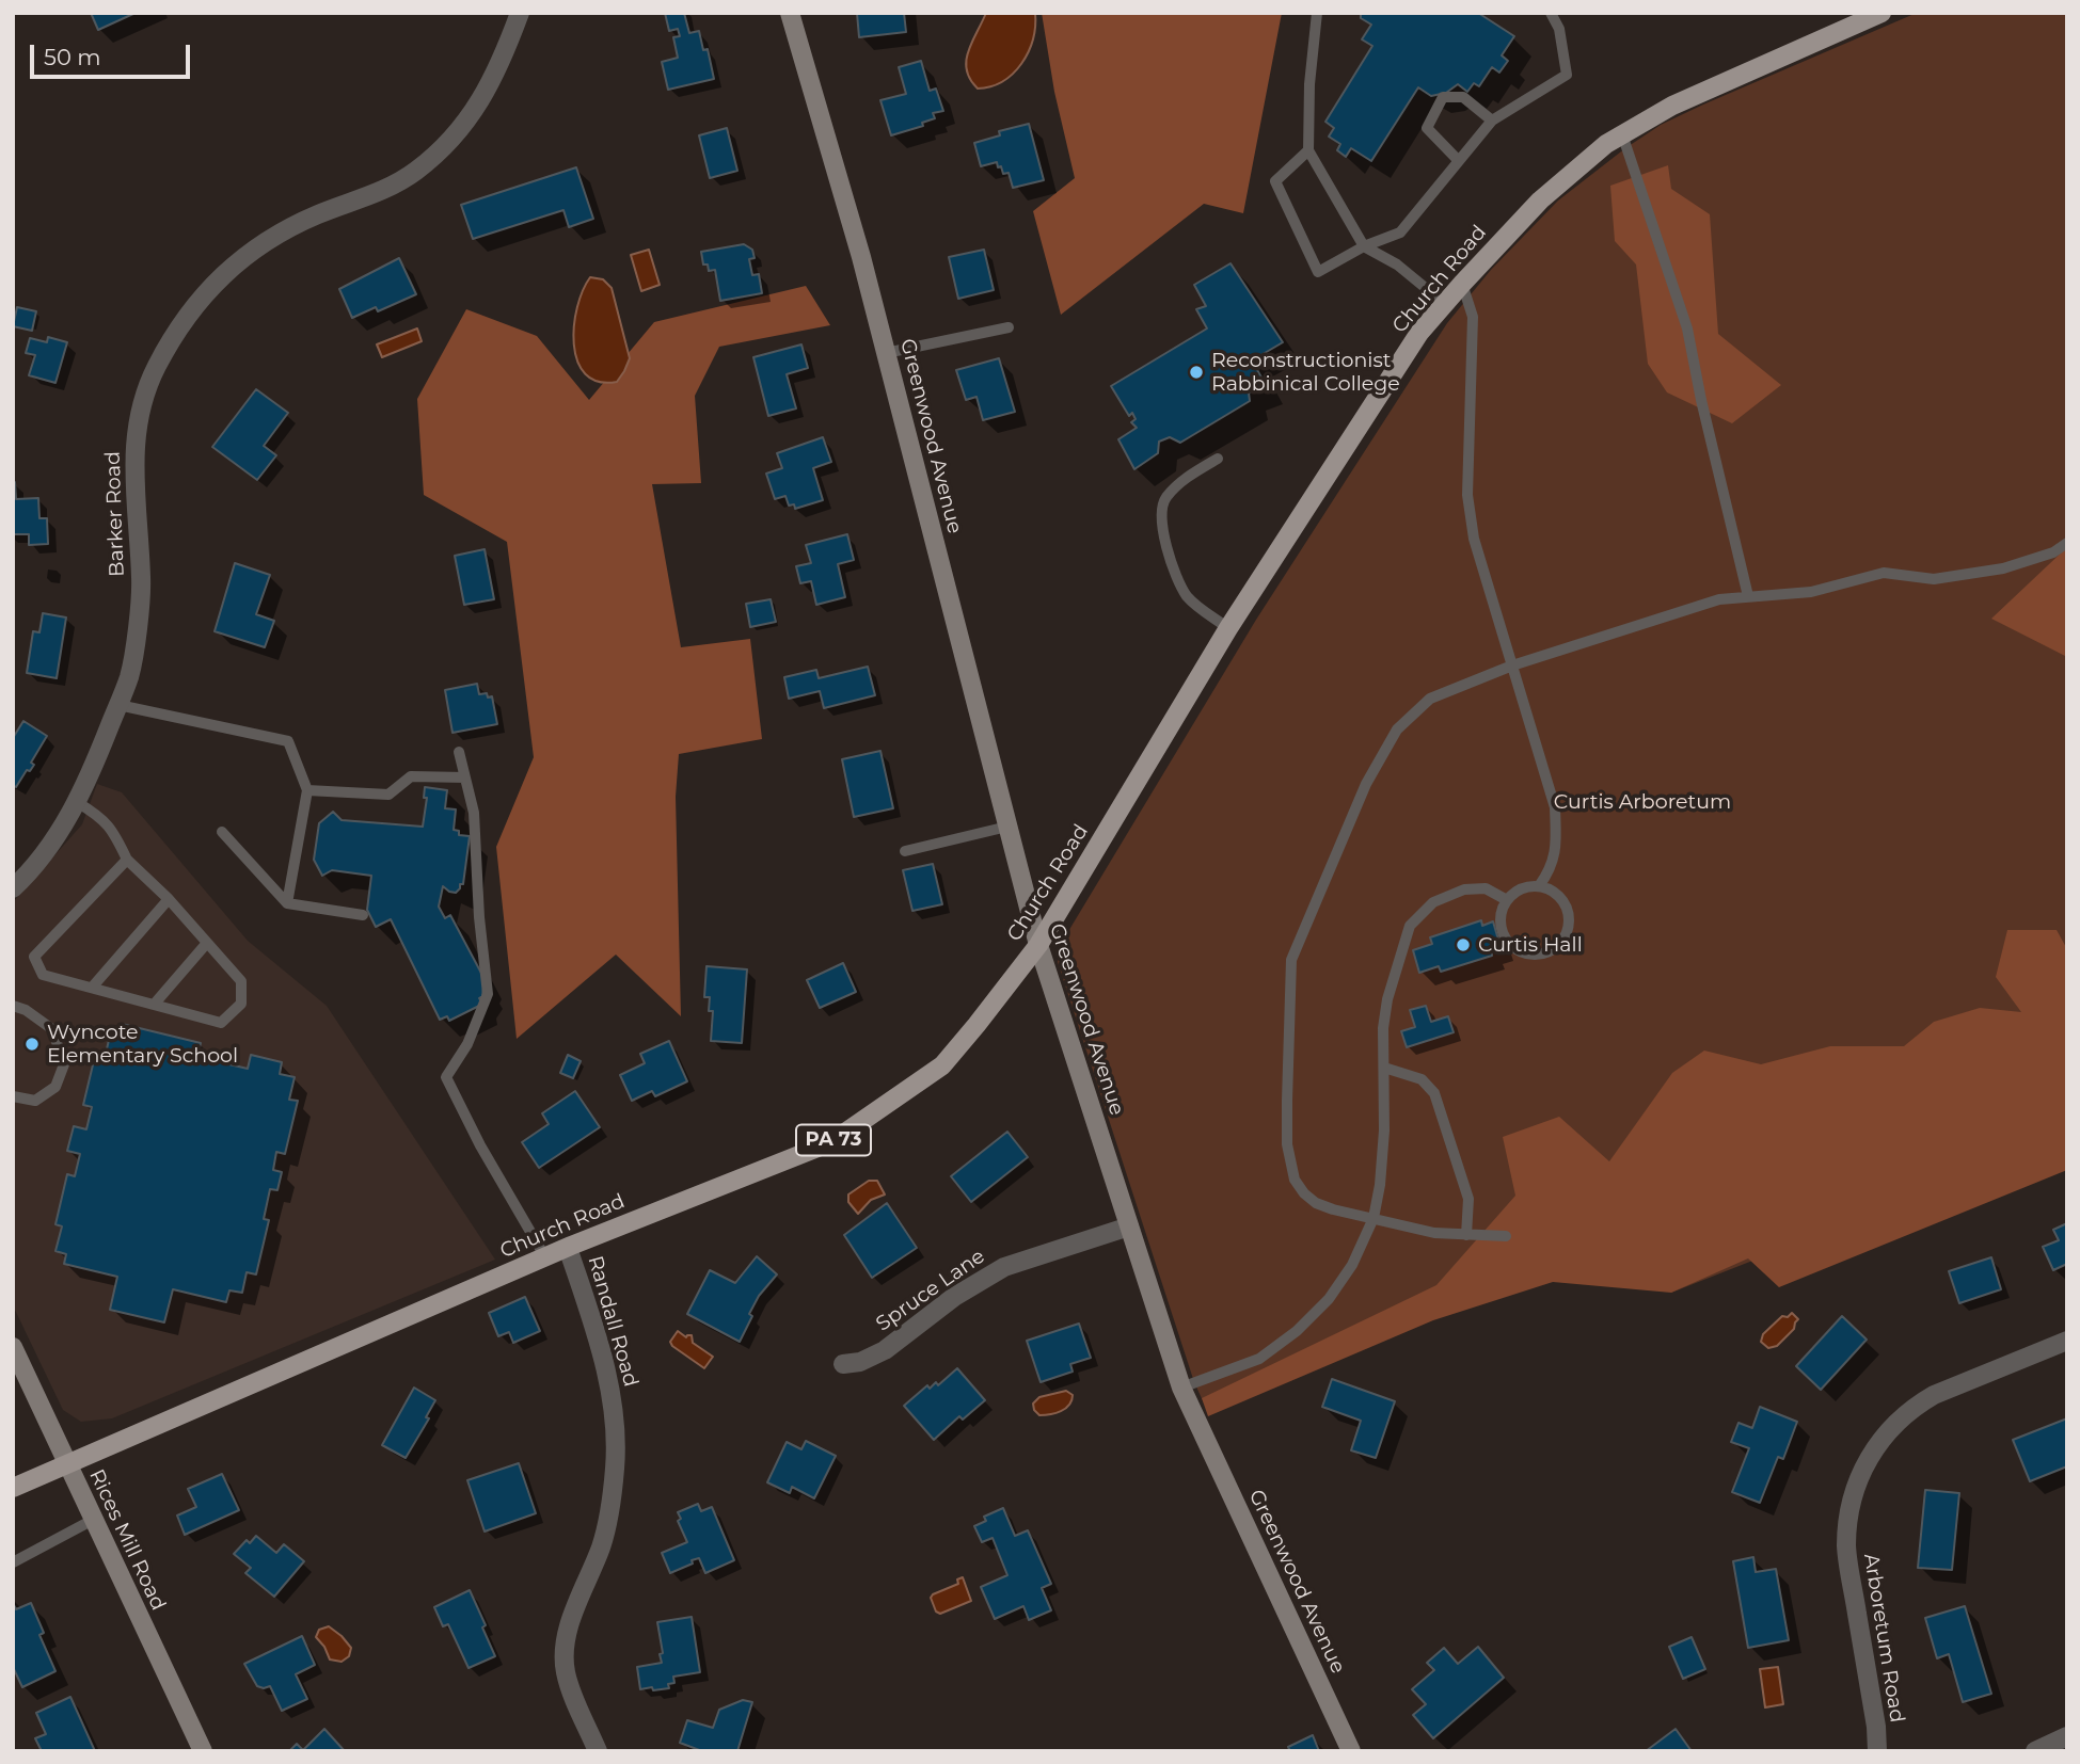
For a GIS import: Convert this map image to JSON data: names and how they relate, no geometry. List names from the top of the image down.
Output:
{
  "streets": {
    "main road": [
      "Church Road",
      "Greenwood Avenue",
      "PA 73",
      "Rices Mill Road"
    ],
    "street": [
      "Barker Road",
      "Spruce Lane",
      "Randall Road",
      "Arboretum Road"
    ]
  },
  "crossings": [
    ["Church Road", "Greenwood Avenue"],
    ["Church Road", "Randall Road"],
    ["Church Road", "Rices Mill Road"],
    ["Greenwood Avenue", "Spruce Lane"]
  ],
  "parks": ["Curtis Arboretum"],
  "places": ["Reconstructionist Rabbinical College", "Curtis Hall", "Wyncote Elementary School"],
  "scale_bar": "50 m"
}
